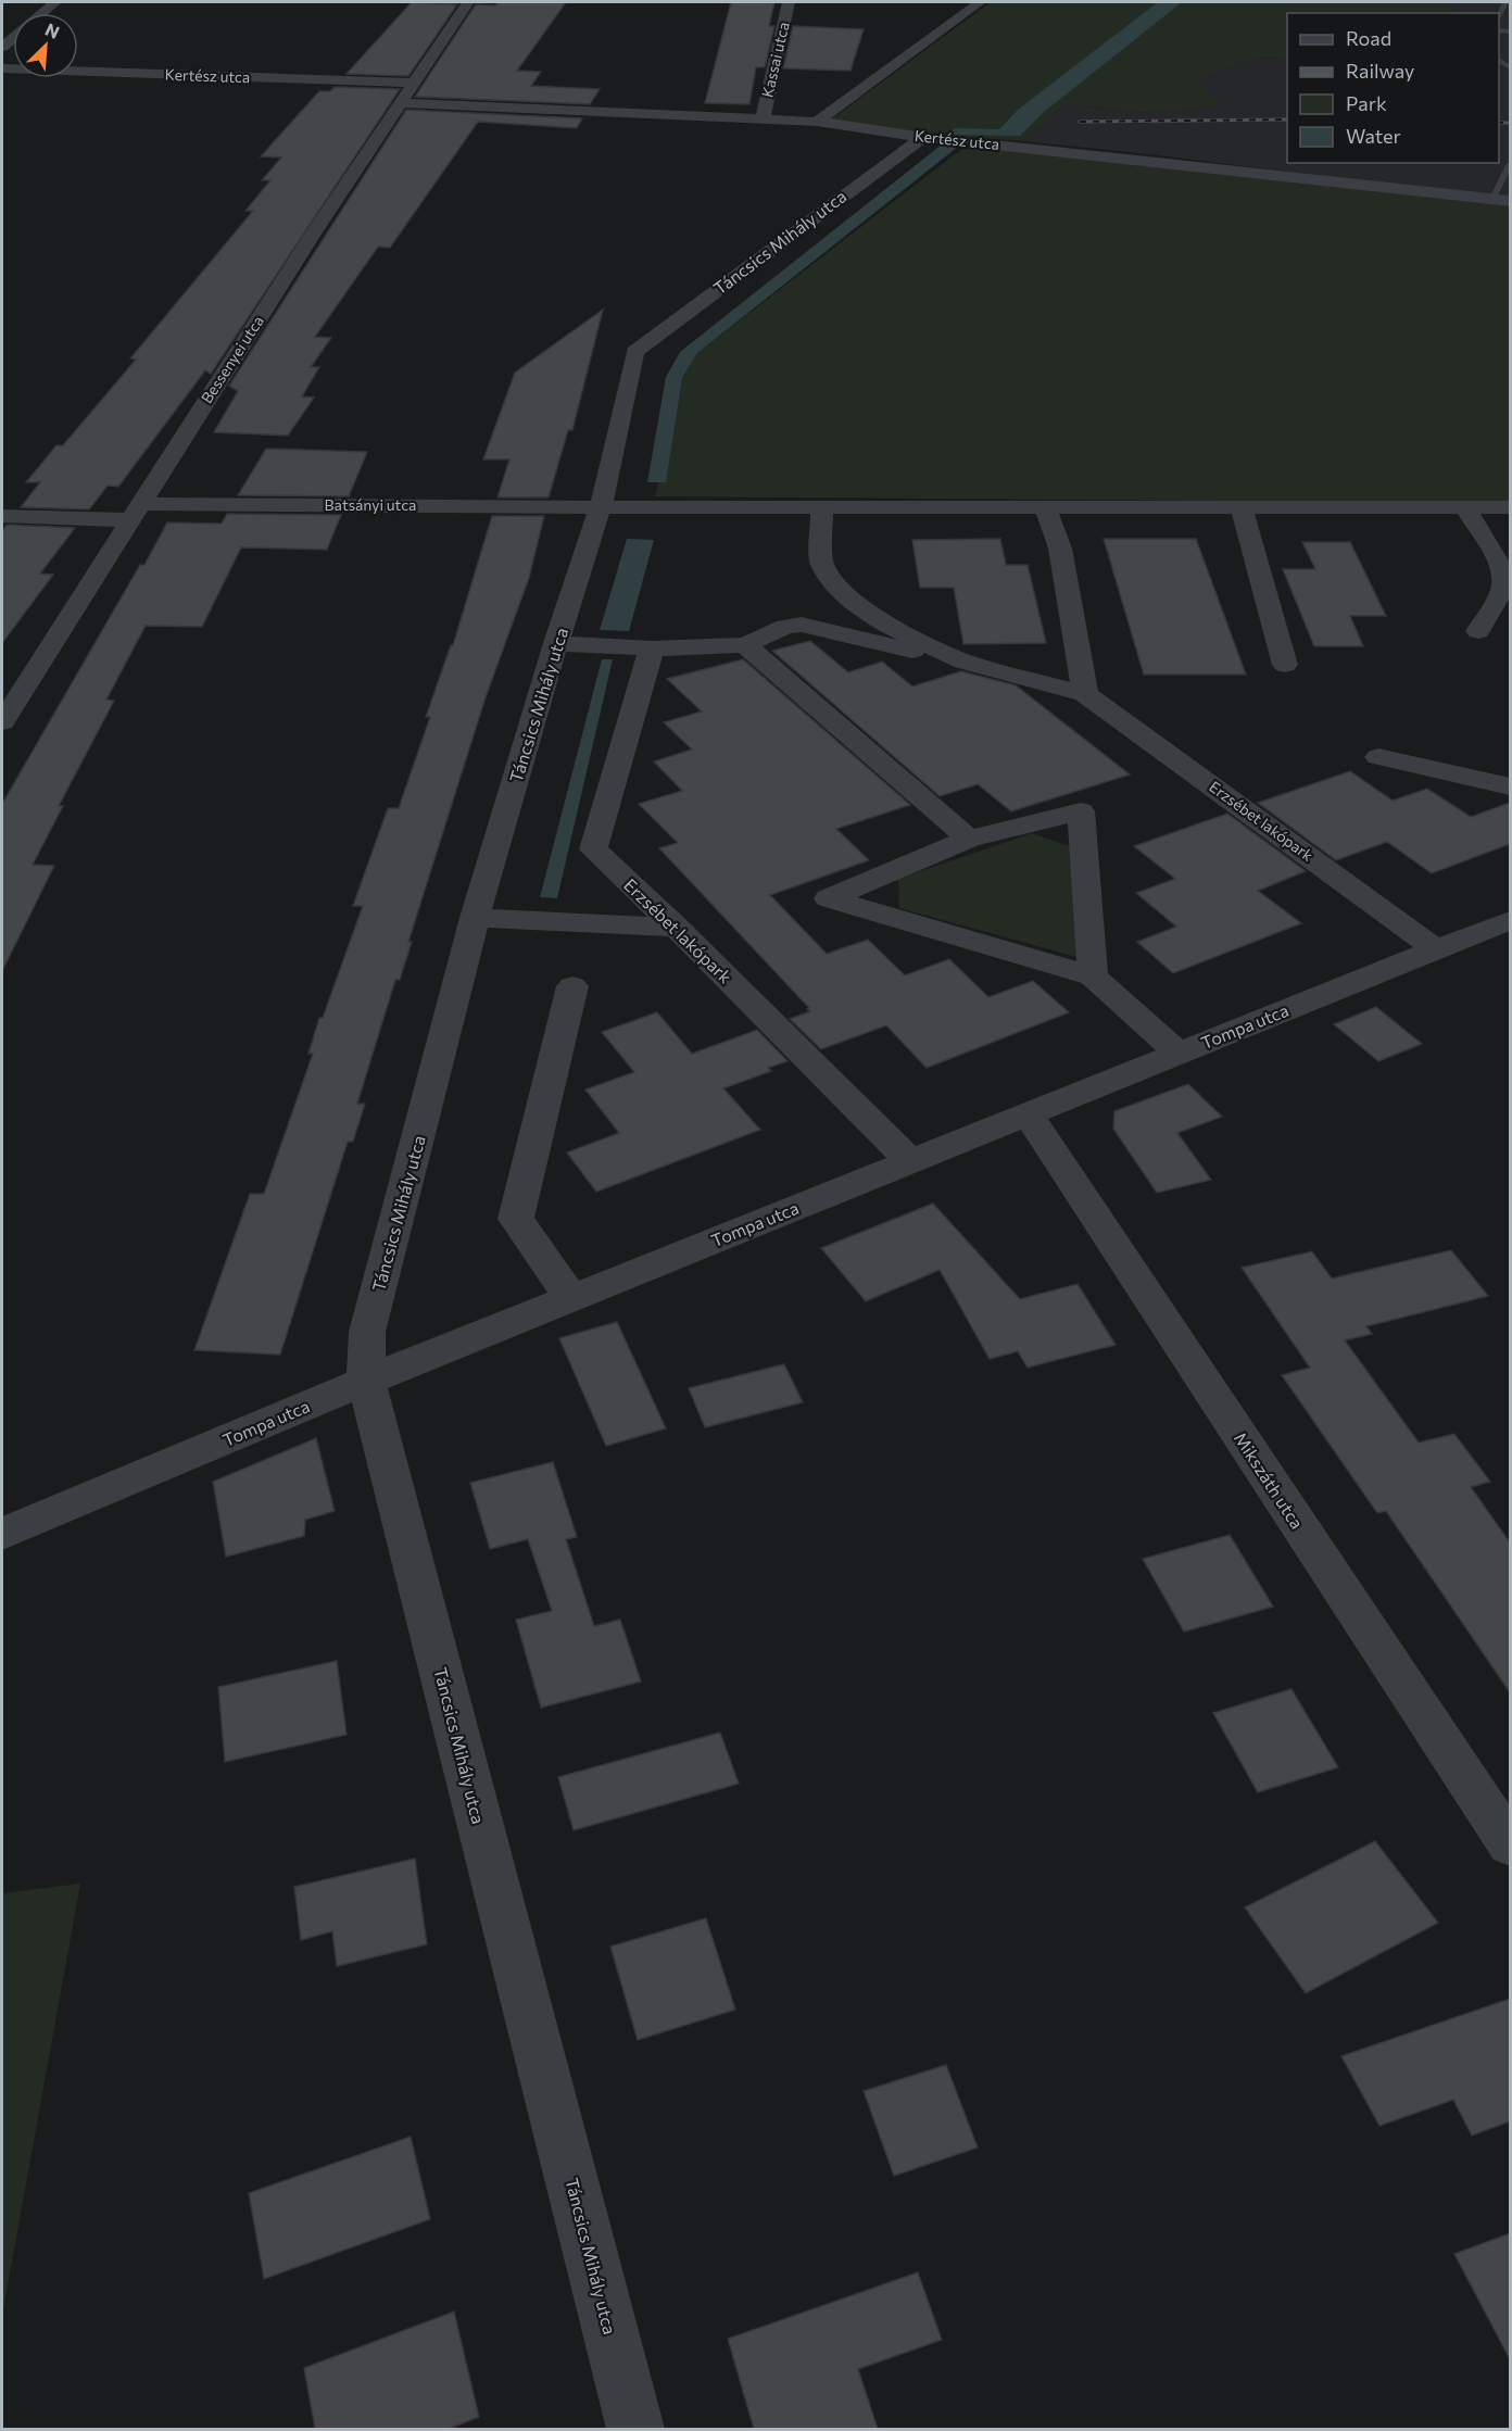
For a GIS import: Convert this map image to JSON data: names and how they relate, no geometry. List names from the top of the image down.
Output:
{
  "streets": {
    "street": [
      "Kassai utca",
      "Kertész utca",
      "Táncsics Mihály utca",
      "Bessenyei utca",
      "Batsányi utca",
      "Erzsébet lakópark",
      "Tompa utca",
      "Mikszáth utca"
    ]
  },
  "crossings": [
    ["Kassai utca", "Kertész utca"],
    ["Kertész utca", "Táncsics Mihály utca"],
    ["Kertész utca", "Bessenyei utca"],
    ["Táncsics Mihály utca", "Batsányi utca"],
    ["Táncsics Mihály utca", "Tompa utca"],
    ["Bessenyei utca", "Batsányi utca"],
    ["Erzsébet lakópark", "Tompa utca"],
    ["Tompa utca", "Mikszáth utca"]
  ],
  "legend": [
    "Road",
    "Railway",
    "Park",
    "Water"
  ],
  "north": "top right"
}
